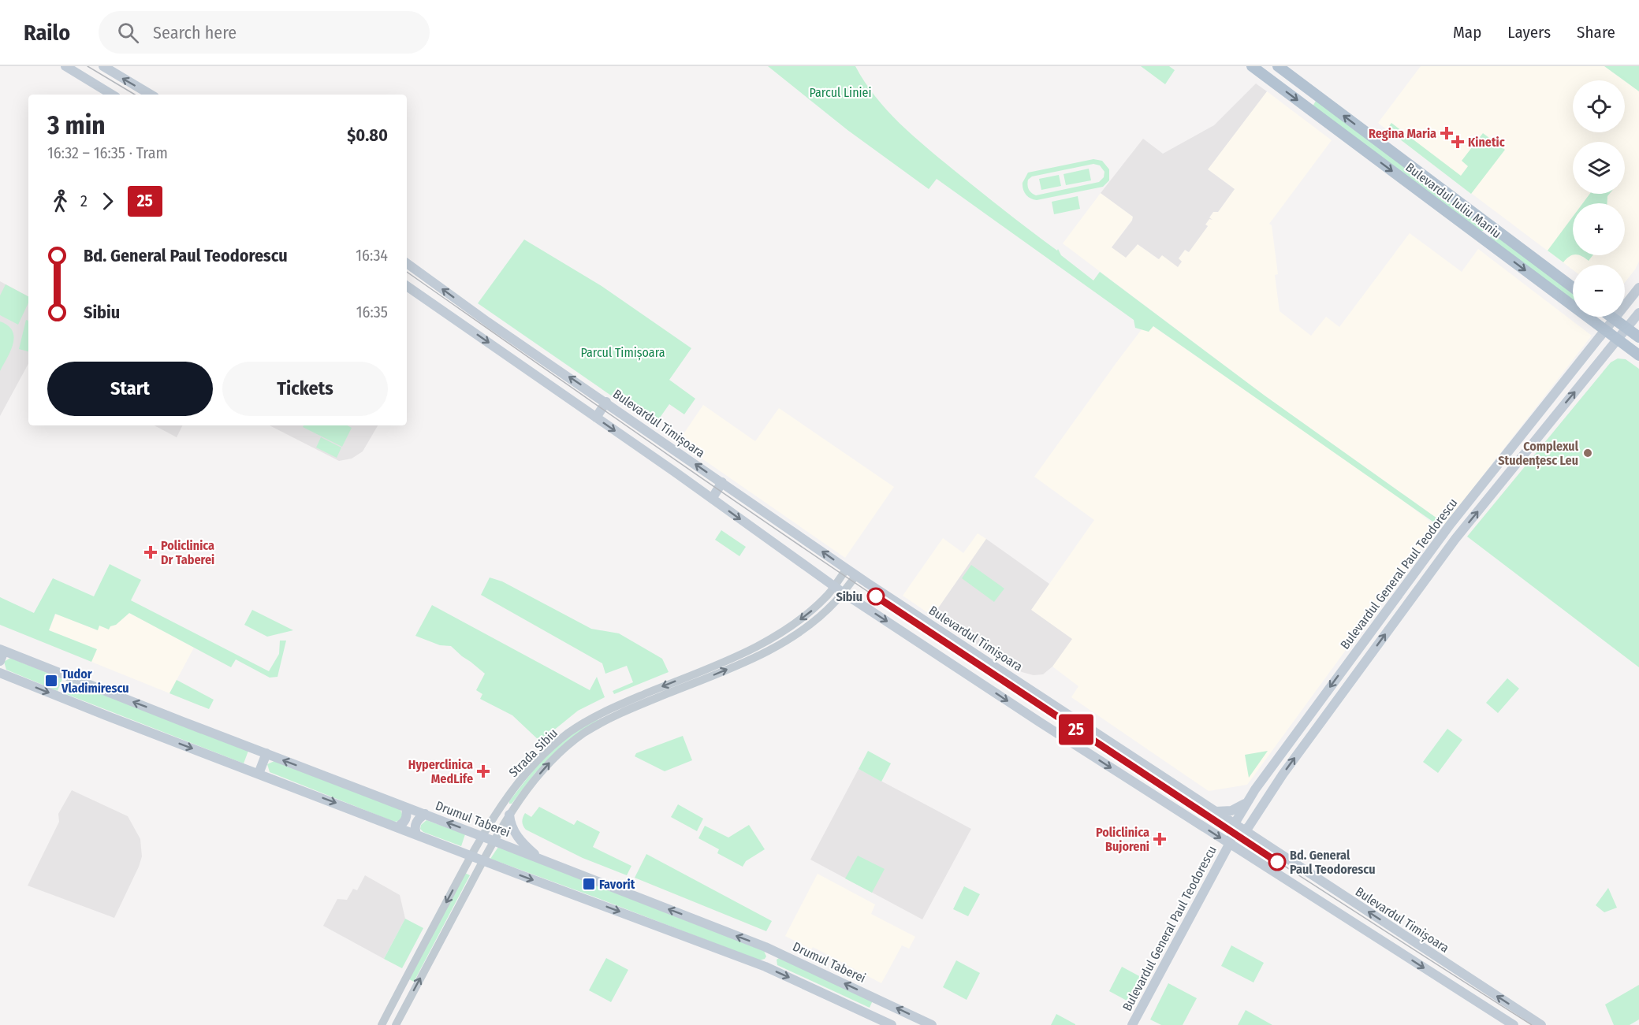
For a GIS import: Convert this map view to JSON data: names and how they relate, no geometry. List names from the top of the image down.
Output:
{
  "streets": {
    "main road": [
      "Bulevardul Iuliu Maniu",
      "Bulevardul Timișoara",
      "Bulevardul General Paul Teodorescu",
      "Drumul Taberei"
    ],
    "street": ["Strada Sibiu"]
  },
  "crossings": [
    ["Bulevardul Iuliu Maniu", "Bulevardul General Paul Teodorescu"],
    ["Bulevardul Timișoara", "Bulevardul General Paul Teodorescu"],
    ["Bulevardul Timișoara", "Strada Sibiu"],
    ["Strada Sibiu", "Drumul Taberei"]
  ],
  "parks": ["Parcul Liniei", "Parcul Timișoara"],
  "places": {
    "health": [
      "Regina Maria",
      "Kinetic",
      "Policlinica Dr Taberei",
      "Hyperclinica MedLife",
      "Policlinica Bujoreni"
    ],
    "other": ["Complexul Studențesc Leu", "Sibiu", "Bd. General Paul Teodorescu"],
    "transit": ["Tudor Vladimirescu", "Favorit"]
  },
  "lines": ["tram line 25"],
  "page": {
    "header": "Railo",
    "search": "Search here",
    "nav": ["Map", "Layers", "Share"],
    "on_map": "25",
    "map_buttons": ["+", "−"],
    "heading": ["3 min", "16:32 – 16:35 · Tram", "$0.80"],
    "legs": ["2", "25"],
    "list": [
      {
        "name": "Bd. General Paul Teodorescu",
        "value": "16:34"
      },
      {
        "name": "Sibiu",
        "value": "16:35"
      }
    ],
    "buttons": ["Start", "Tickets"]
  }
}
